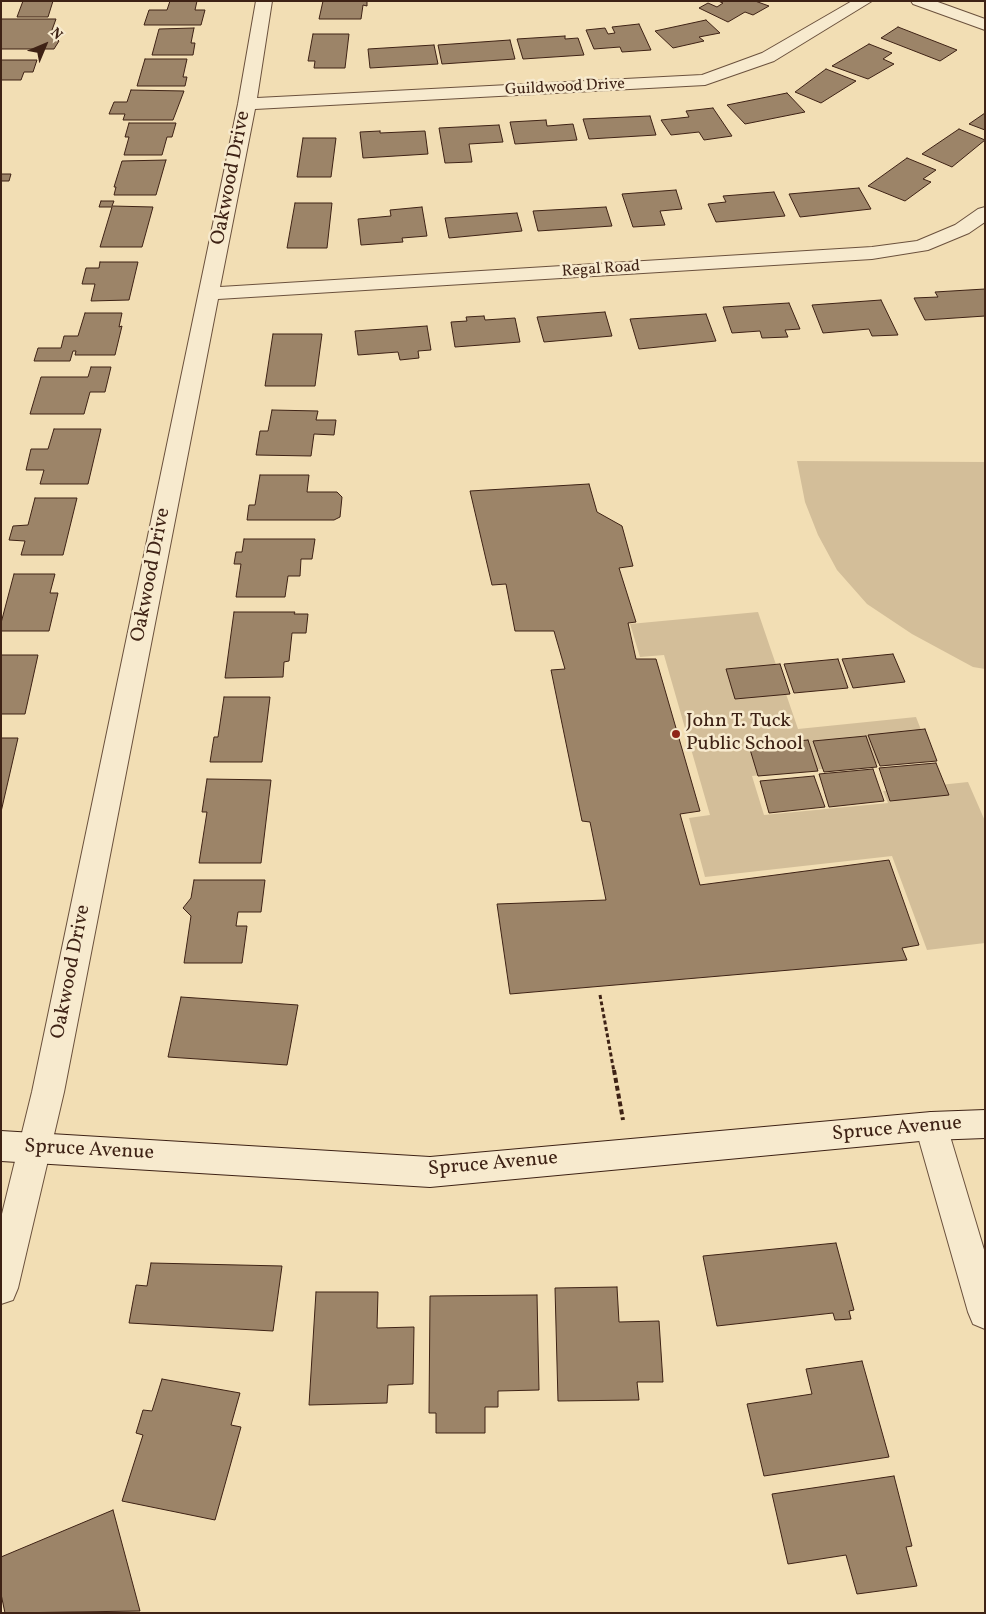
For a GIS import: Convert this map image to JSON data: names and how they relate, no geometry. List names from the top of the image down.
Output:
{
  "streets": {
    "street": [
      "Guildwood Drive",
      "Oakwood Drive",
      "Regal Road",
      "Spruce Avenue"
    ]
  },
  "crossings": [
    ["Guildwood Drive", "Oakwood Drive"],
    ["Oakwood Drive", "Regal Road"],
    ["Oakwood Drive", "Spruce Avenue"]
  ],
  "places": ["John T. Tuck Public School"],
  "north": "top right"
}
